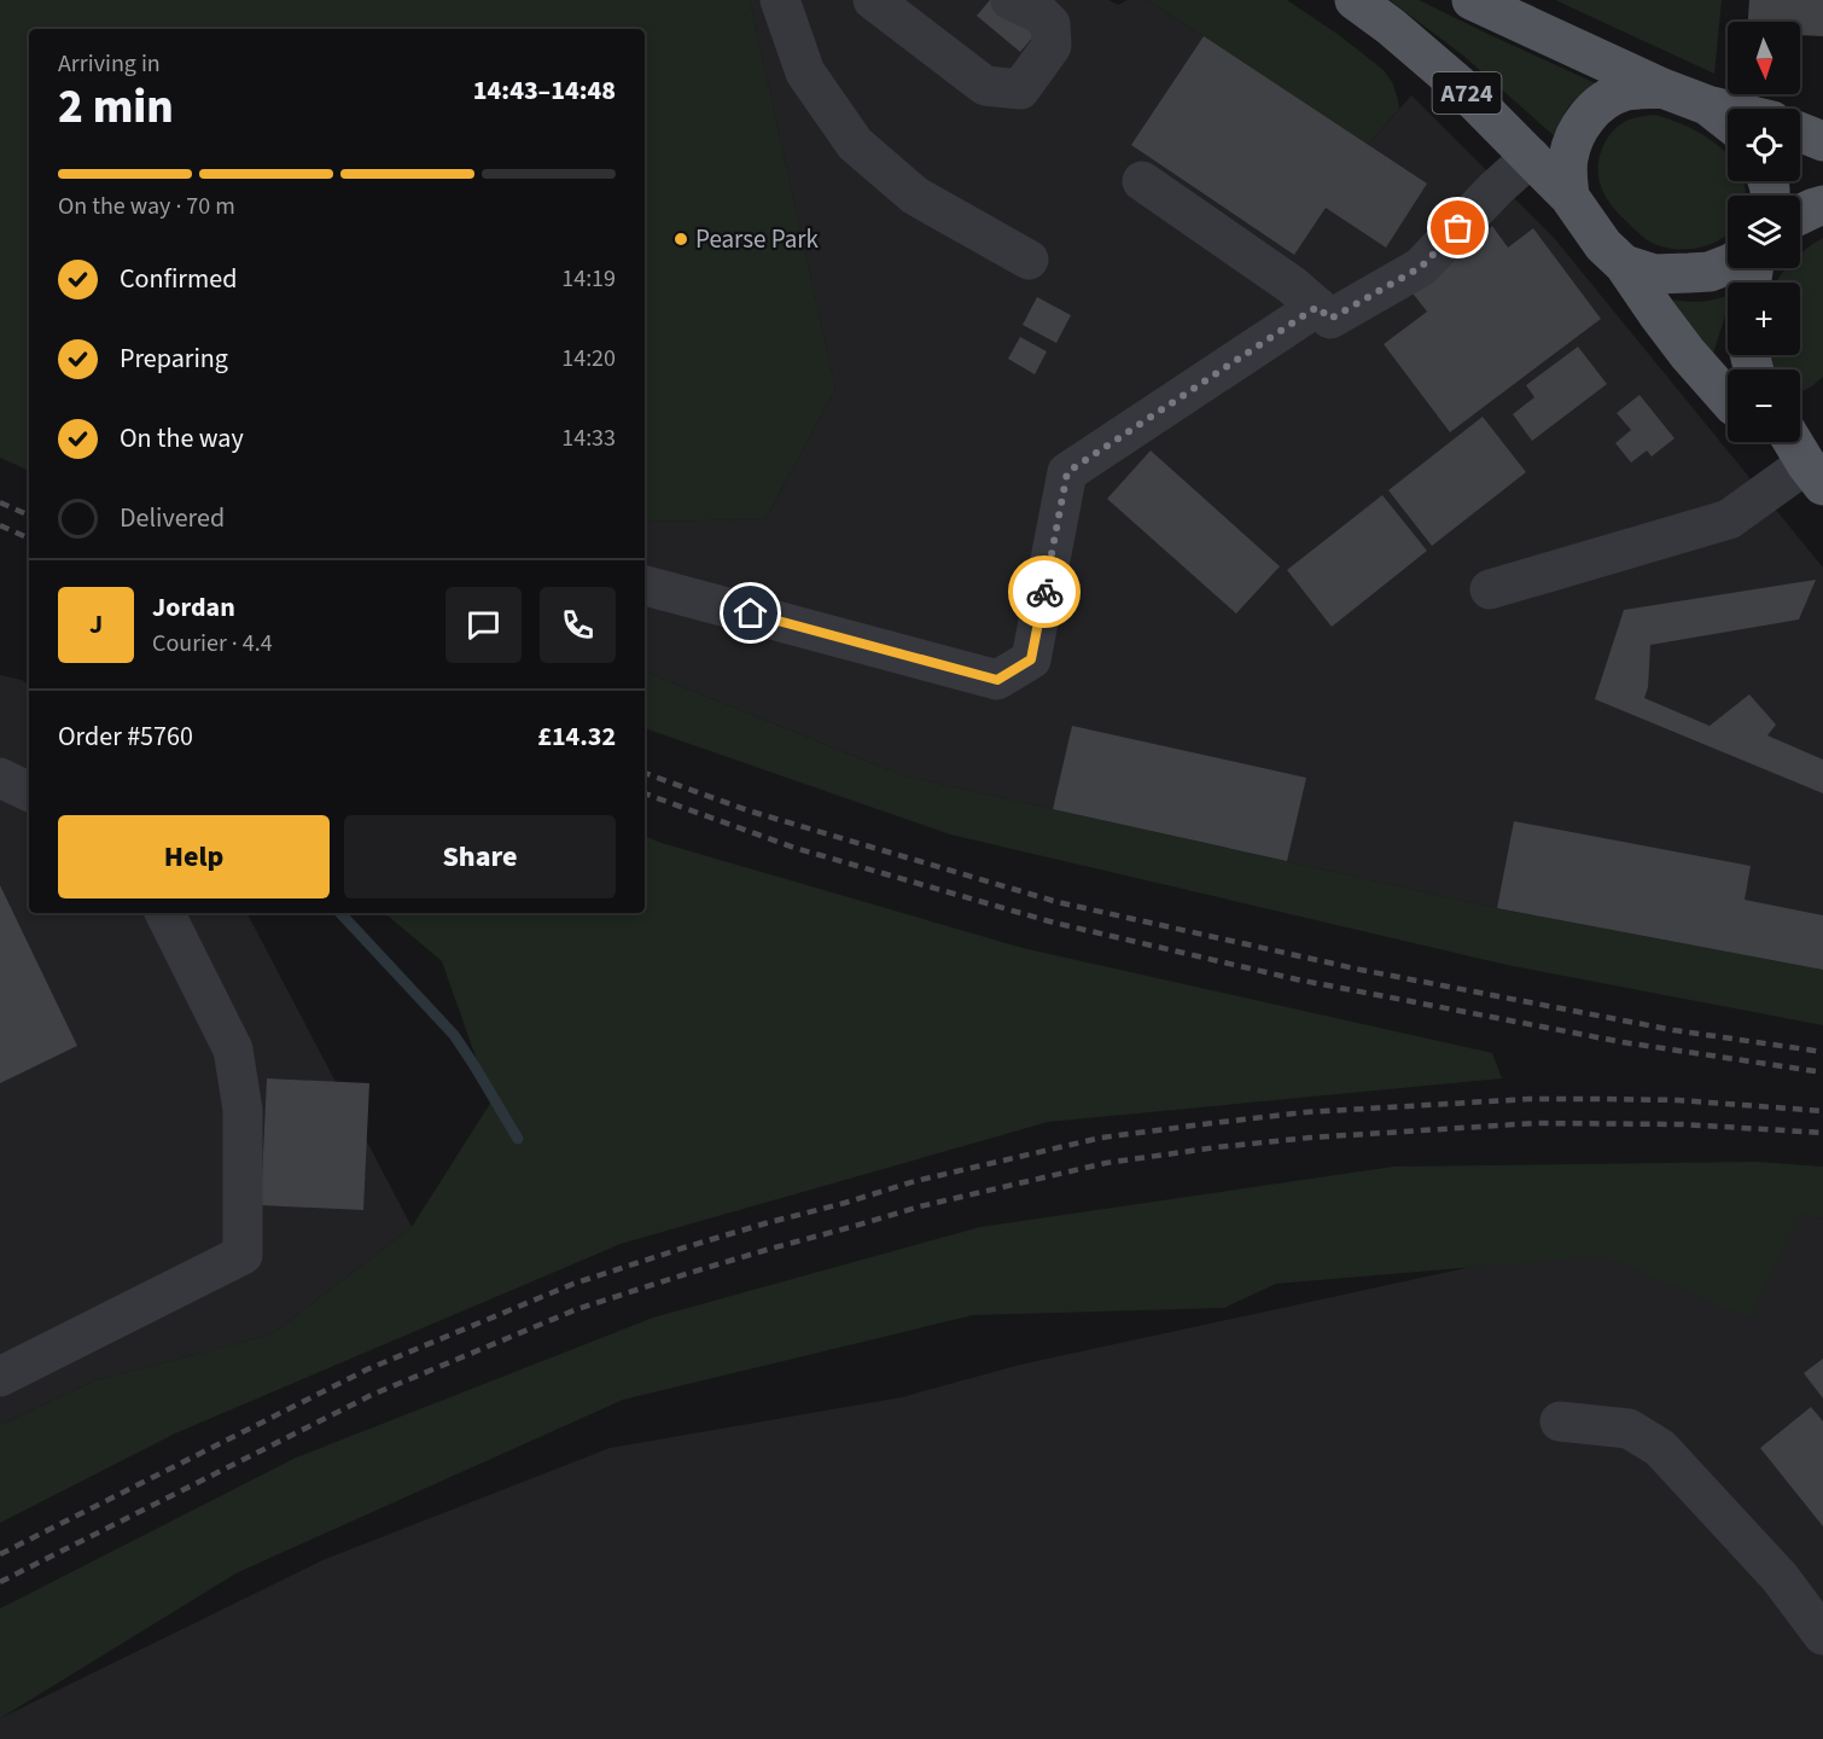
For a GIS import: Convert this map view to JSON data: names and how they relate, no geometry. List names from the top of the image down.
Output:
{
  "streets": {
    "main road": ["A724"]
  },
  "places": ["Pearse Park"],
  "north": "bottom",
  "page": {
    "map_buttons": ["+", "−"],
    "heading": ["2 min", "Arriving in", "14:43–14:48"],
    "panel": [
      "Jordan",
      "Courier · 4.4",
      "Order #5760",
      "£14.32"
    ],
    "bar": "On the way · 70 m",
    "list": [
      ["Confirmed", "14:19"],
      ["Preparing", "14:20"],
      ["On the way", "14:33"],
      "Delivered"
    ],
    "round": "J",
    "buttons": ["Help", "Share"]
  }
}
